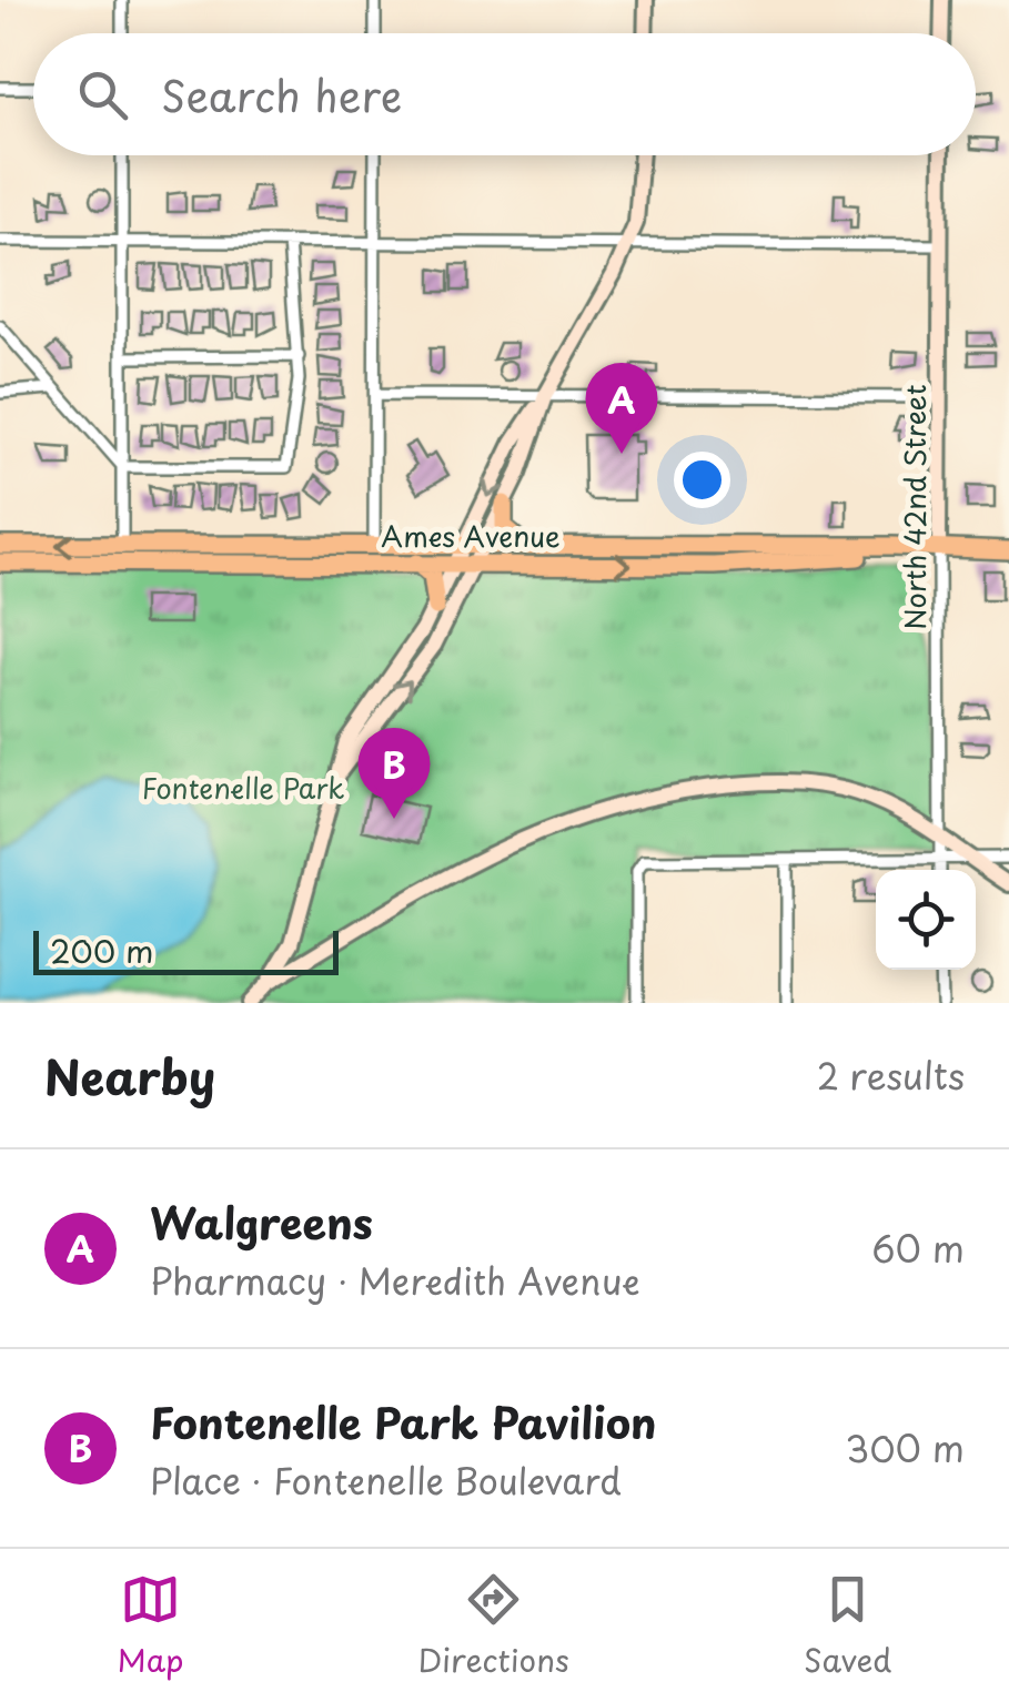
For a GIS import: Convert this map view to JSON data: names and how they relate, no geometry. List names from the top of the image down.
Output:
{
  "streets": {
    "main road": ["North 42nd Street", "Ames Avenue"]
  },
  "crossings": [
    ["North 42nd Street", "Ames Avenue"]
  ],
  "parks": ["Fontenelle Park"],
  "scale_bar": "200 m",
  "page": {
    "search": "Search here",
    "pins": ["A", "B"],
    "scale": "200 m",
    "heading": ["Nearby", "2 results"],
    "list": [
      {
        "mark": "A",
        "name": "Walgreens",
        "note": "Pharmacy · Meredith Avenue",
        "value": "60 m"
      },
      {
        "mark": "B",
        "name": "Fontenelle Park Pavilion",
        "note": "Place · Fontenelle Boulevard",
        "value": "300 m"
      }
    ],
    "nav": ["Map", "Directions", "Saved"]
  }
}
